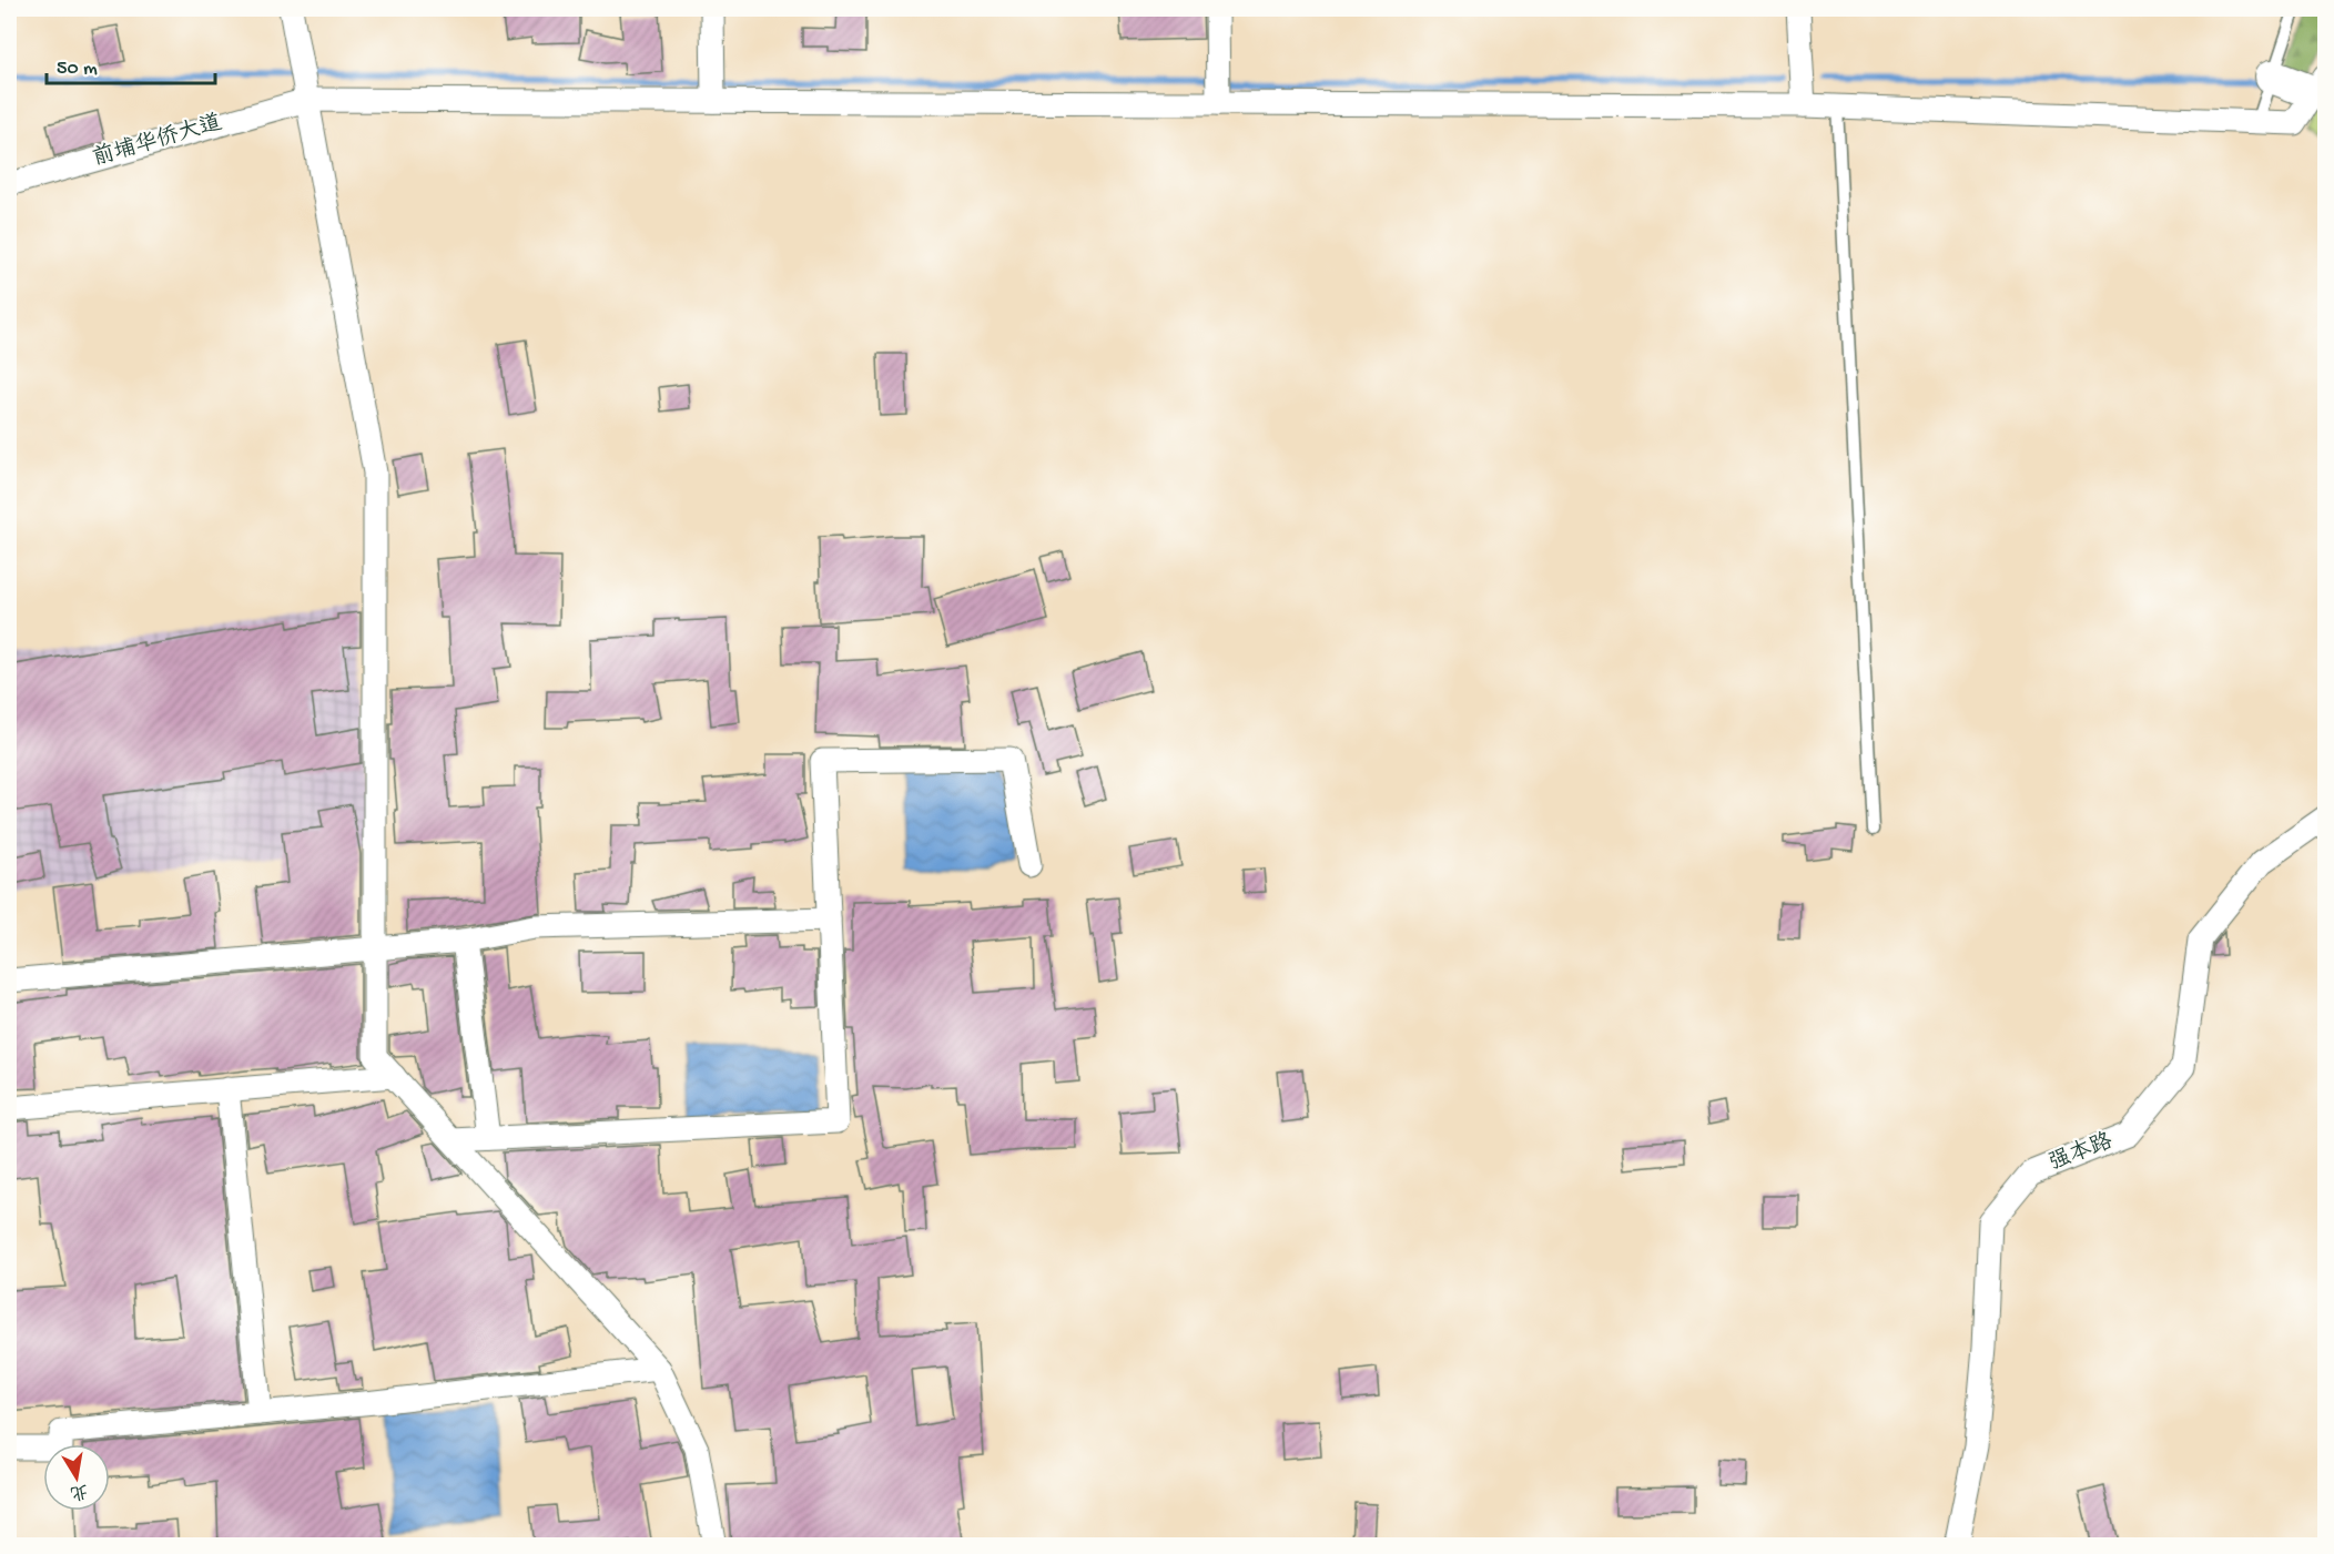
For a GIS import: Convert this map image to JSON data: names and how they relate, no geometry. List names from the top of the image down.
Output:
{
  "streets": {
    "street": ["前埔华侨大道", "强本路"]
  },
  "scale_bar": "50 m",
  "north": "bottom"
}
